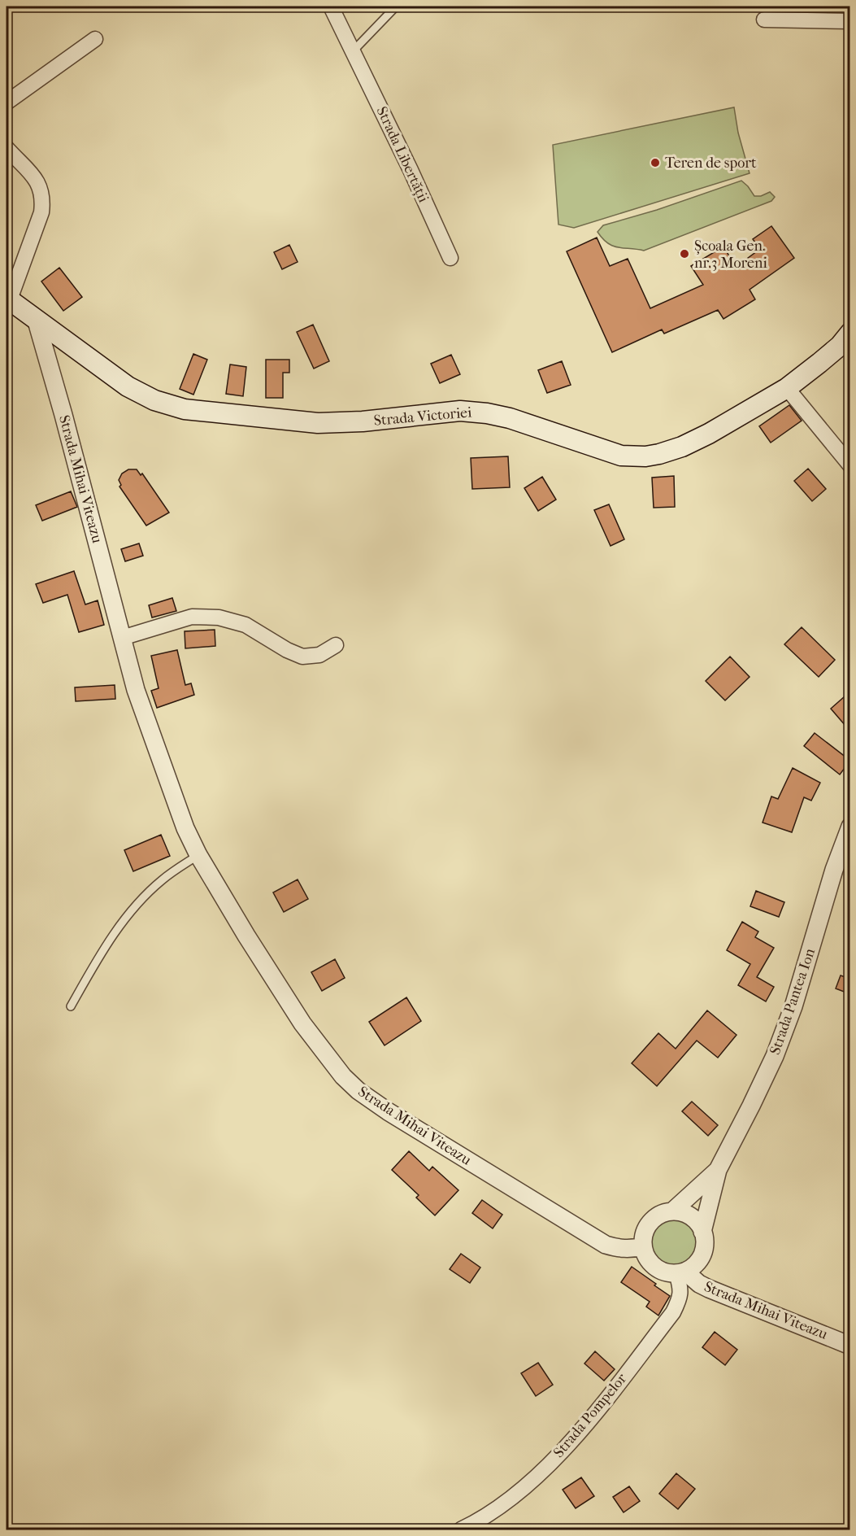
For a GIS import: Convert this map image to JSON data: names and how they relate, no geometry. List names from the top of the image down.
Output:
{
  "streets": {
    "main road": ["Strada Victoriei"],
    "street": [
      "Strada Libertății",
      "Strada Mihai Viteazu",
      "Strada Pantea Ion",
      "Strada Pompelor"
    ]
  },
  "crossings": [
    ["Strada Victoriei", "Strada Mihai Viteazu"],
    ["Strada Mihai Viteazu", "Strada Pantea Ion"],
    ["Strada Mihai Viteazu", "Strada Pompelor"],
    ["Strada Pantea Ion", "Strada Pompelor"]
  ],
  "places": ["Teren de sport", "Școala Gen. nr.3 Moreni"]
}
